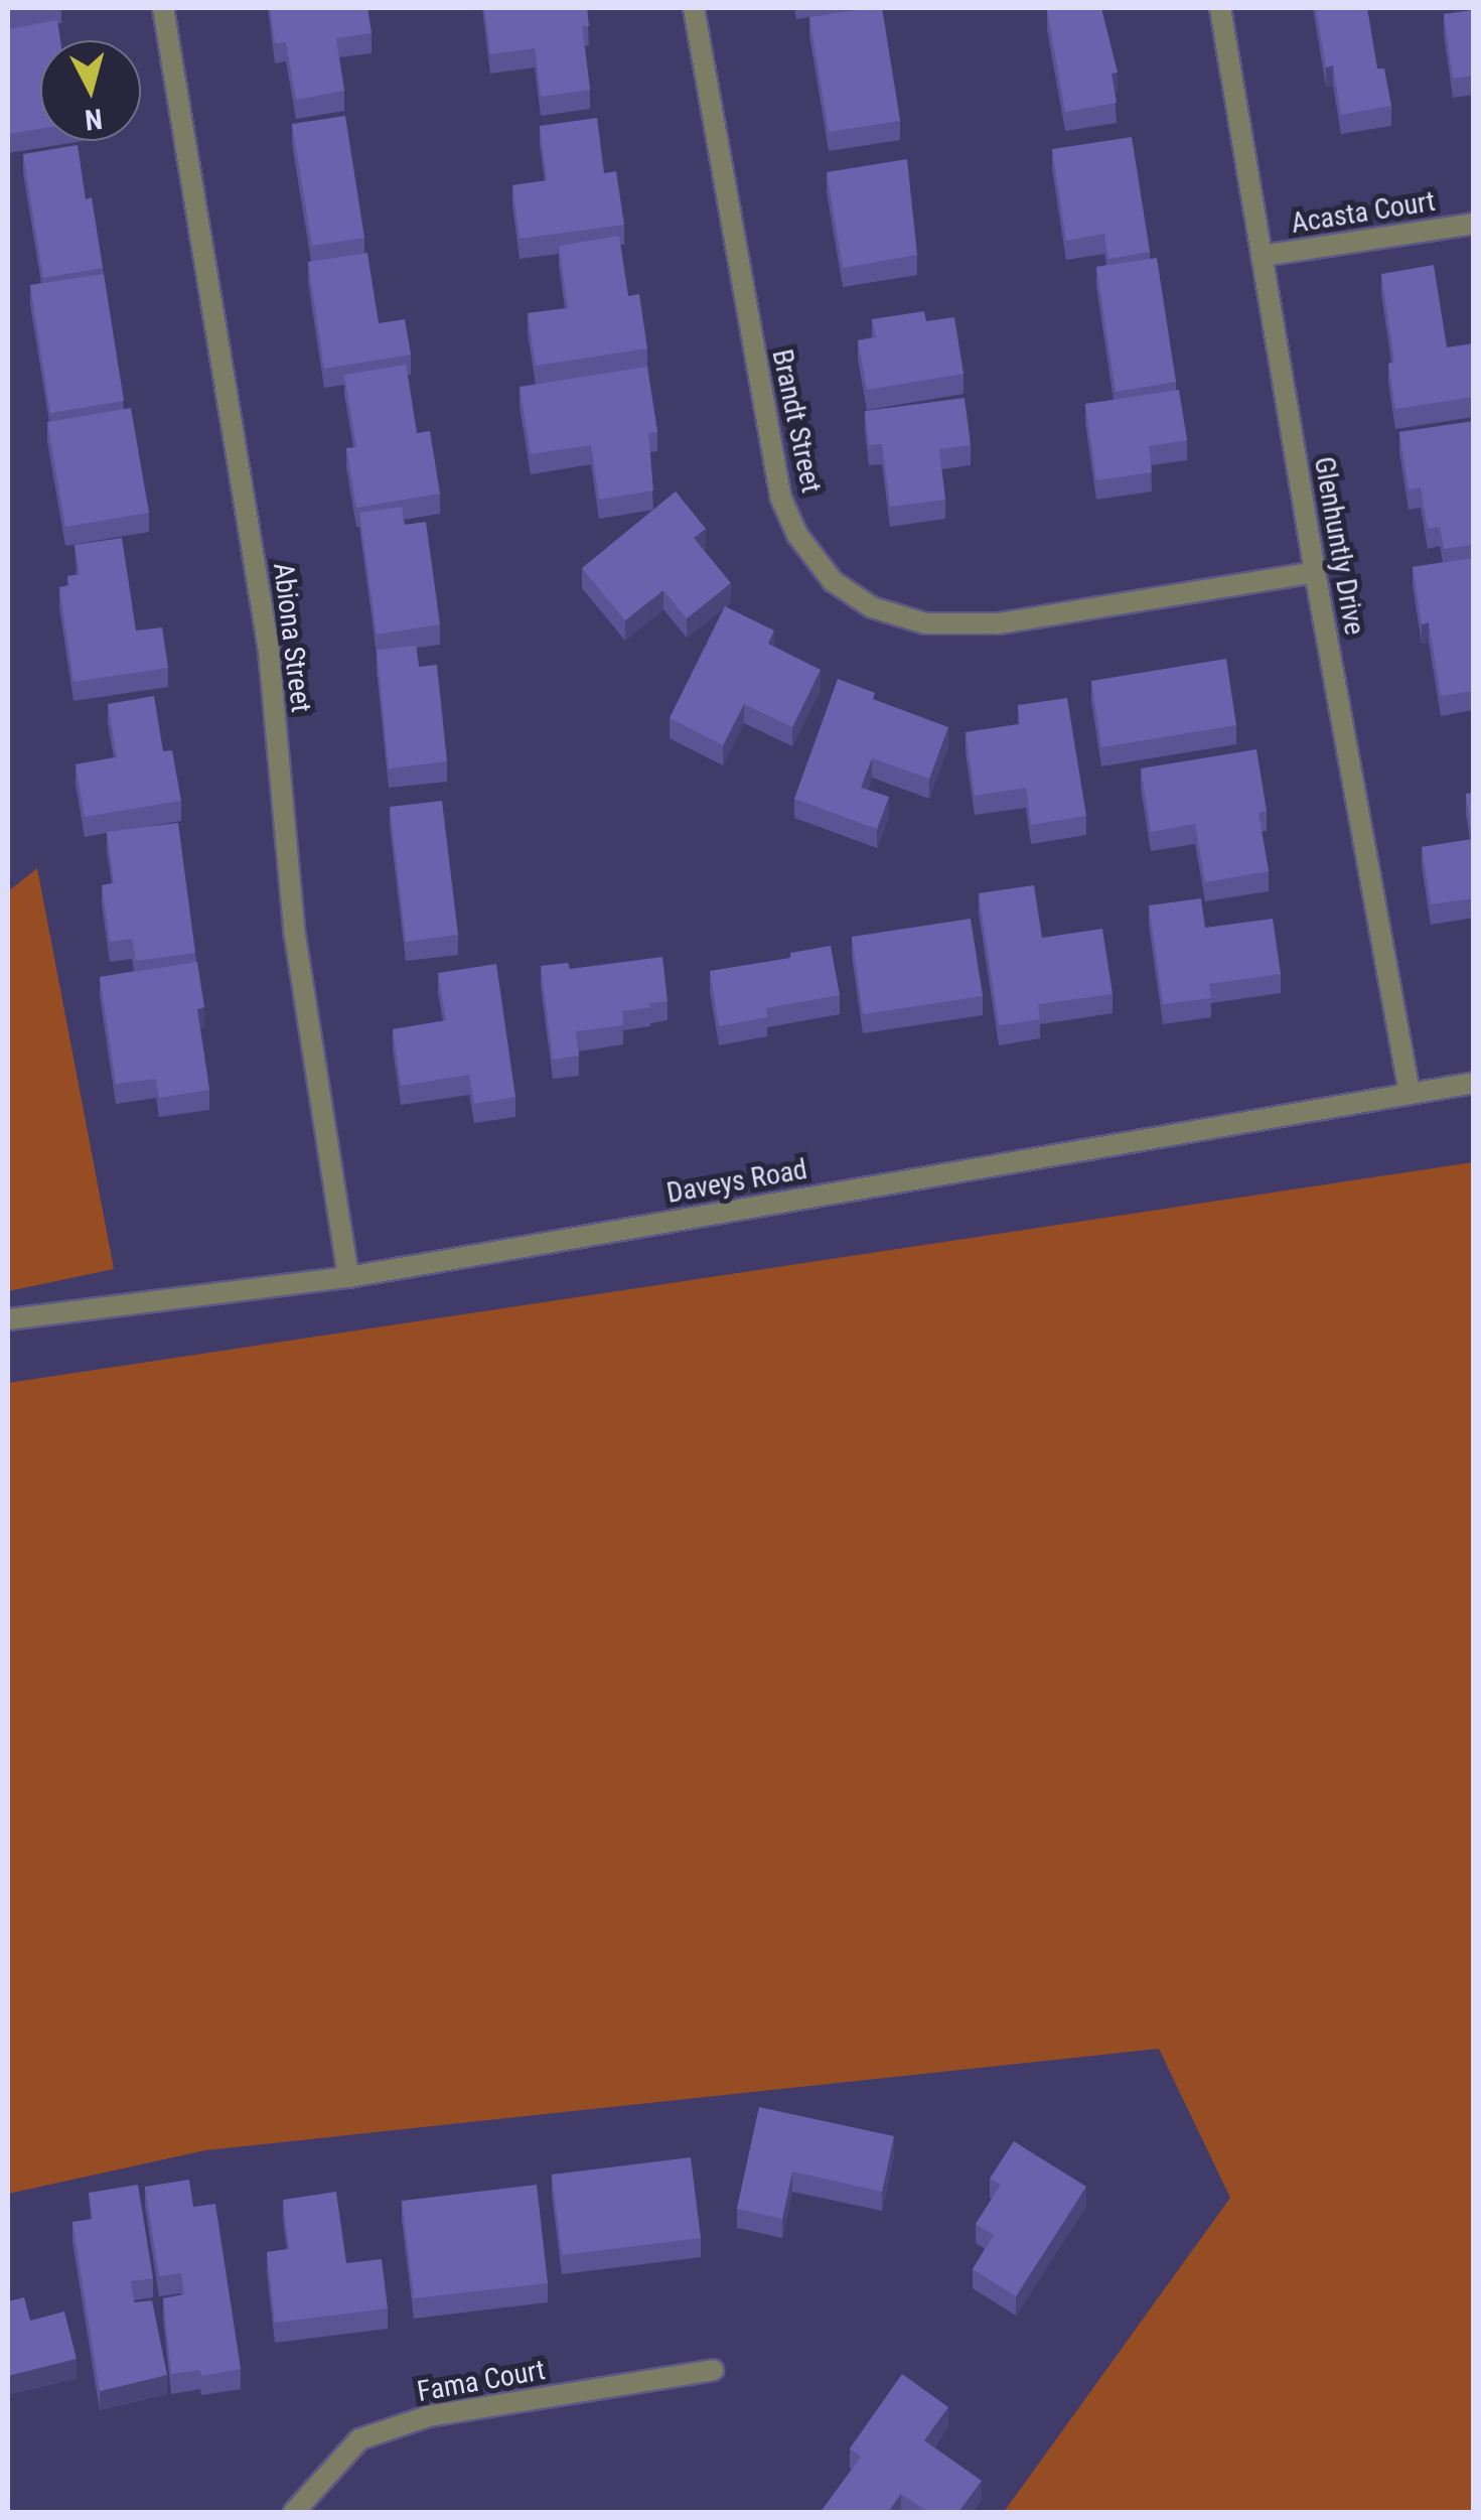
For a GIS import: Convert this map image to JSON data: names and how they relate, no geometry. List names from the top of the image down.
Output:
{
  "streets": {
    "street": [
      "Acasta Court",
      "Brandt Street",
      "Glenhuntly Drive",
      "Abiona Street",
      "Daveys Road",
      "Fama Court"
    ]
  },
  "crossings": [
    ["Acasta Court", "Glenhuntly Drive"],
    ["Brandt Street", "Glenhuntly Drive"],
    ["Glenhuntly Drive", "Daveys Road"],
    ["Abiona Street", "Daveys Road"]
  ],
  "north": "bottom"
}
